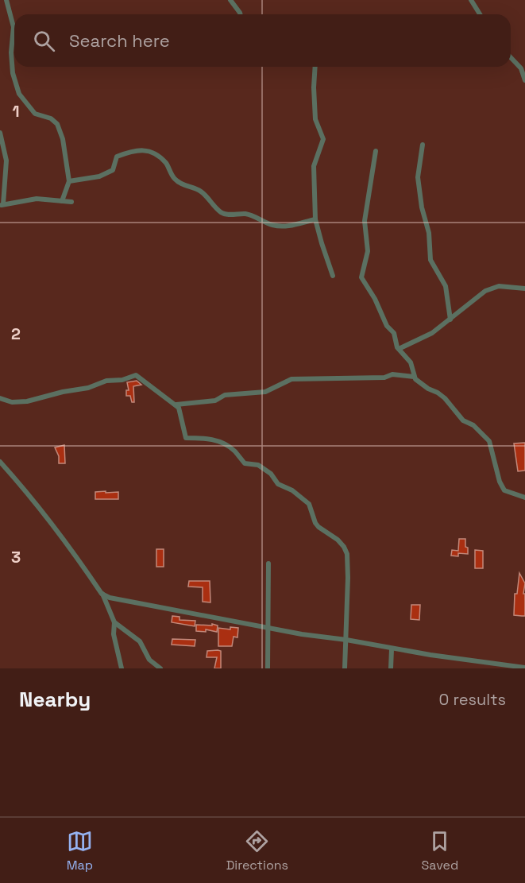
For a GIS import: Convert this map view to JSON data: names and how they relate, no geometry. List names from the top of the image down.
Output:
{
  "page": {
    "search": "Search here",
    "heading": ["Nearby", "0 results"],
    "nav": ["Map", "Directions", "Saved"]
  },
  "grid": {
    "rows": ["1", "2", "3"]
  }
}
